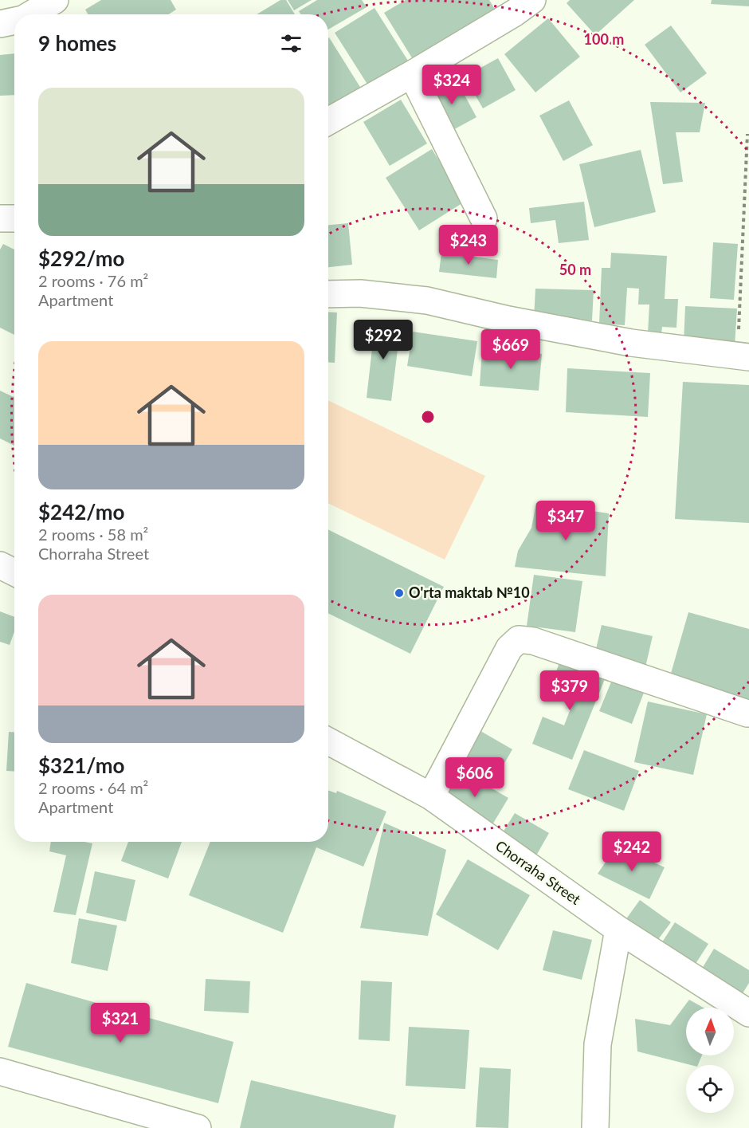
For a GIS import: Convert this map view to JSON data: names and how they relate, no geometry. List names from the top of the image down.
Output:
{
  "streets": {
    "street": ["Chorraha Street"]
  },
  "places": ["O'rta maktab №10"],
  "north": "top",
  "page": {
    "heading": "9 homes",
    "price": [
      "$324",
      "$243",
      "$292",
      "$669",
      "$347",
      "$379",
      "$606",
      "$242",
      "$321"
    ],
    "list": [
      {
        "name": "$292/mo",
        "note": "2 rooms · 76 m² · Apartment"
      },
      {
        "name": "$242/mo",
        "note": "2 rooms · 58 m² · Chorraha Street"
      },
      {
        "name": "$321/mo",
        "note": "2 rooms · 64 m² · Apartment"
      }
    ]
  },
  "rings": ["100 m", "50 m"]
}
